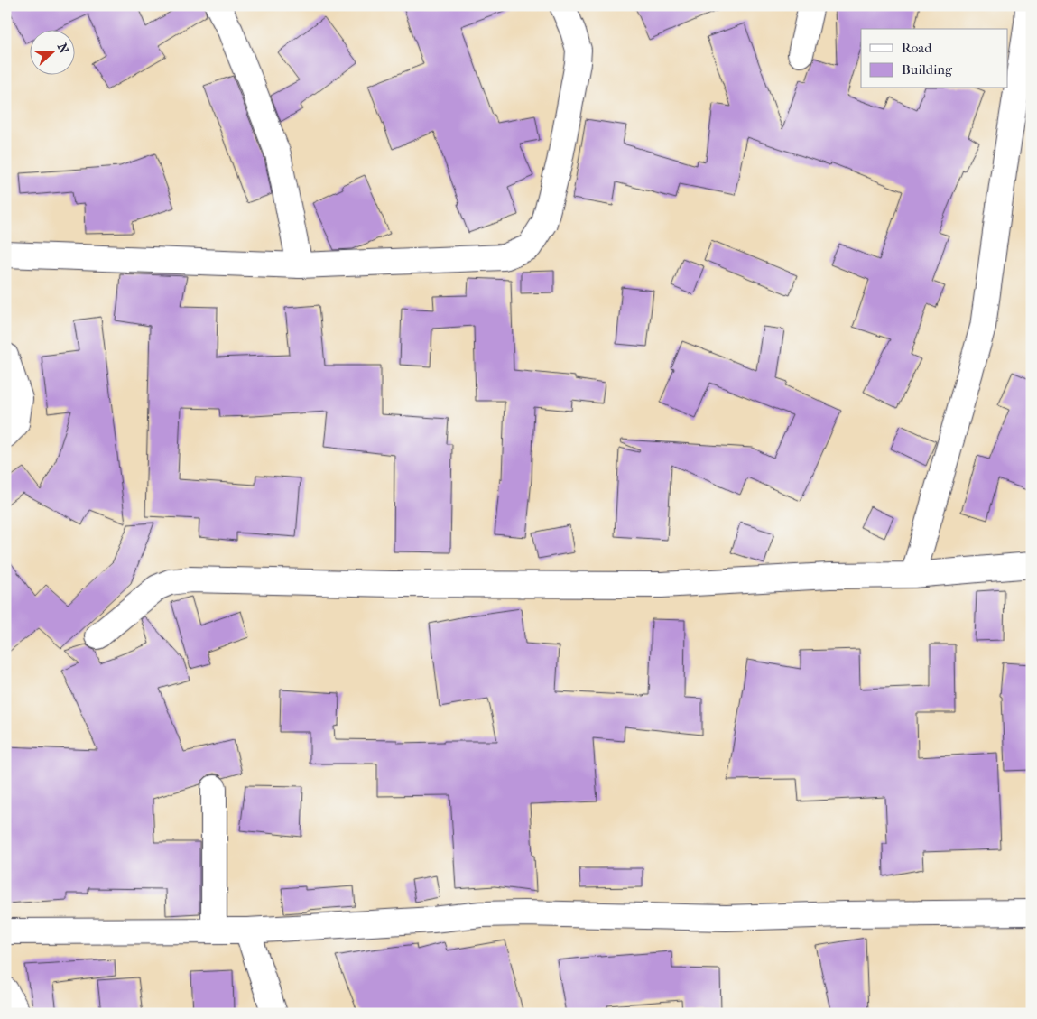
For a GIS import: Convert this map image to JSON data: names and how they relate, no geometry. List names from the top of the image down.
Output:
{
  "legend": ["Road", "Building"],
  "north": "right"
}
